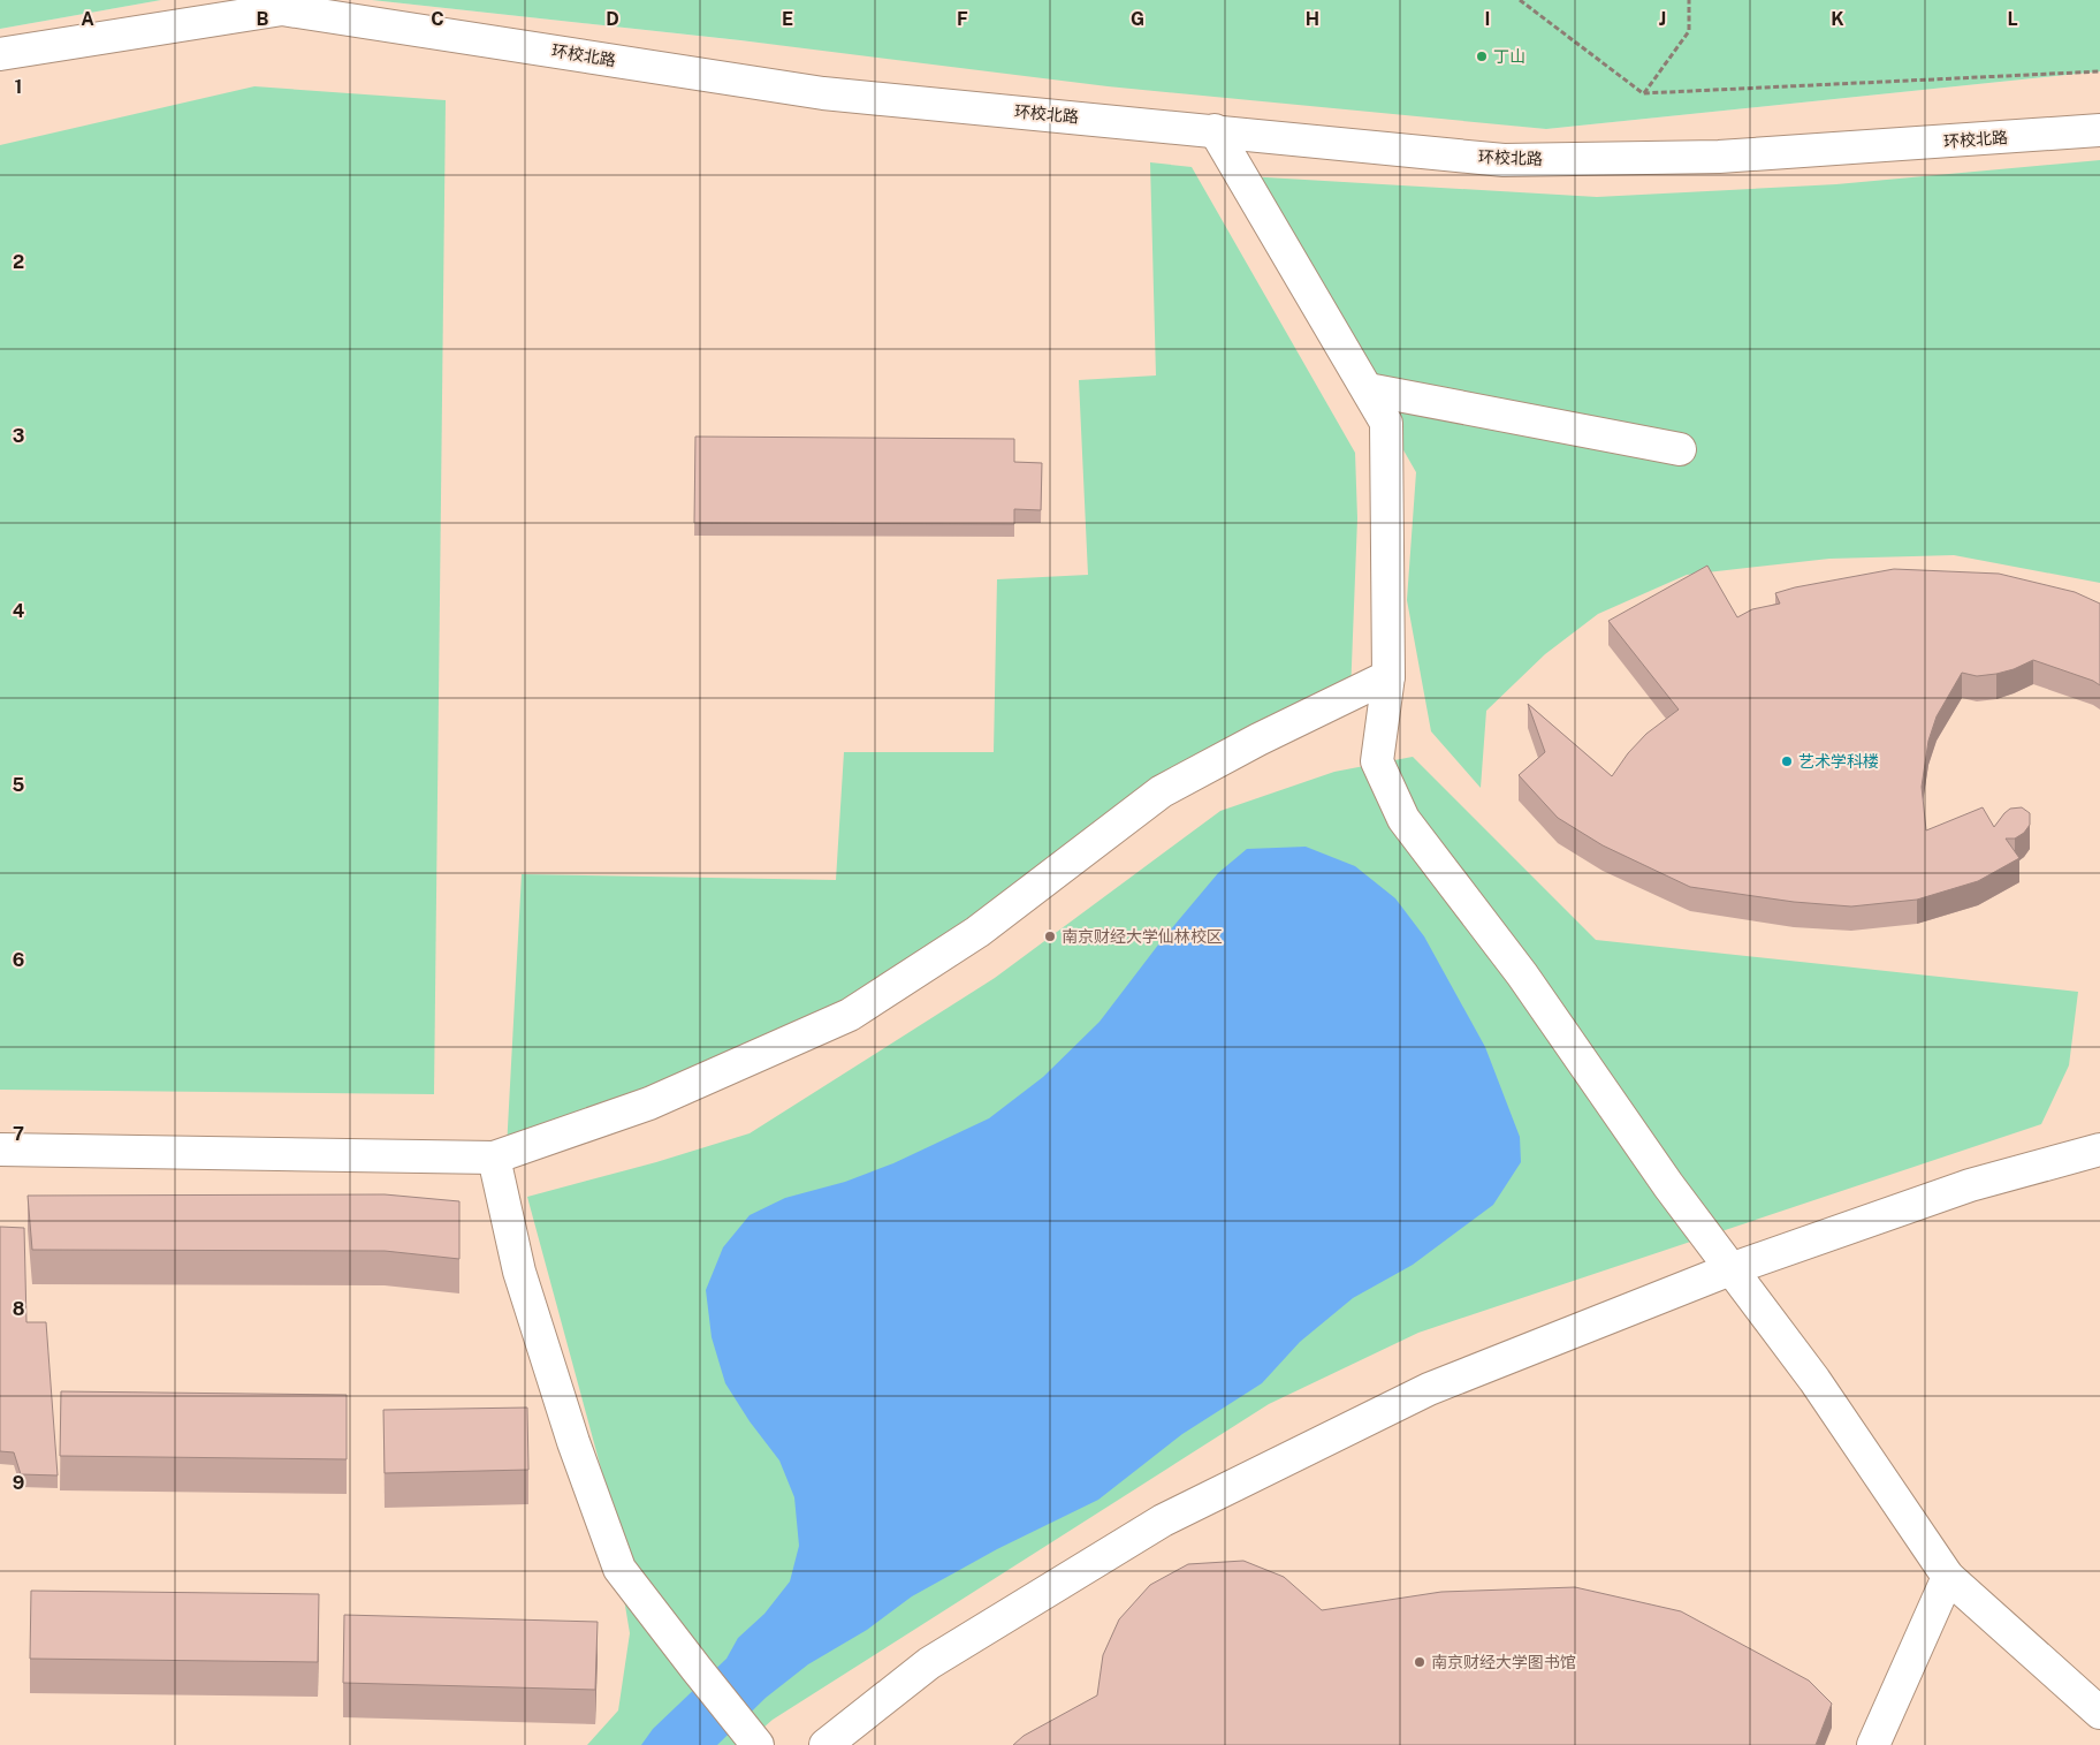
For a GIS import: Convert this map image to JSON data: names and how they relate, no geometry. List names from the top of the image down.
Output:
{
  "streets": {
    "street": ["环校北路"]
  },
  "places": [
    "丁山",
    "艺术学科楼",
    "南京财经大学仙林校区",
    "南京财经大学图书馆"
  ],
  "grid": {
    "columns": [
      "A",
      "B",
      "C",
      "D",
      "E",
      "F",
      "G",
      "H",
      "I",
      "J",
      "K",
      "L"
    ],
    "rows": [
      "1",
      "2",
      "3",
      "4",
      "5",
      "6",
      "7",
      "8",
      "9"
    ]
  }
}
